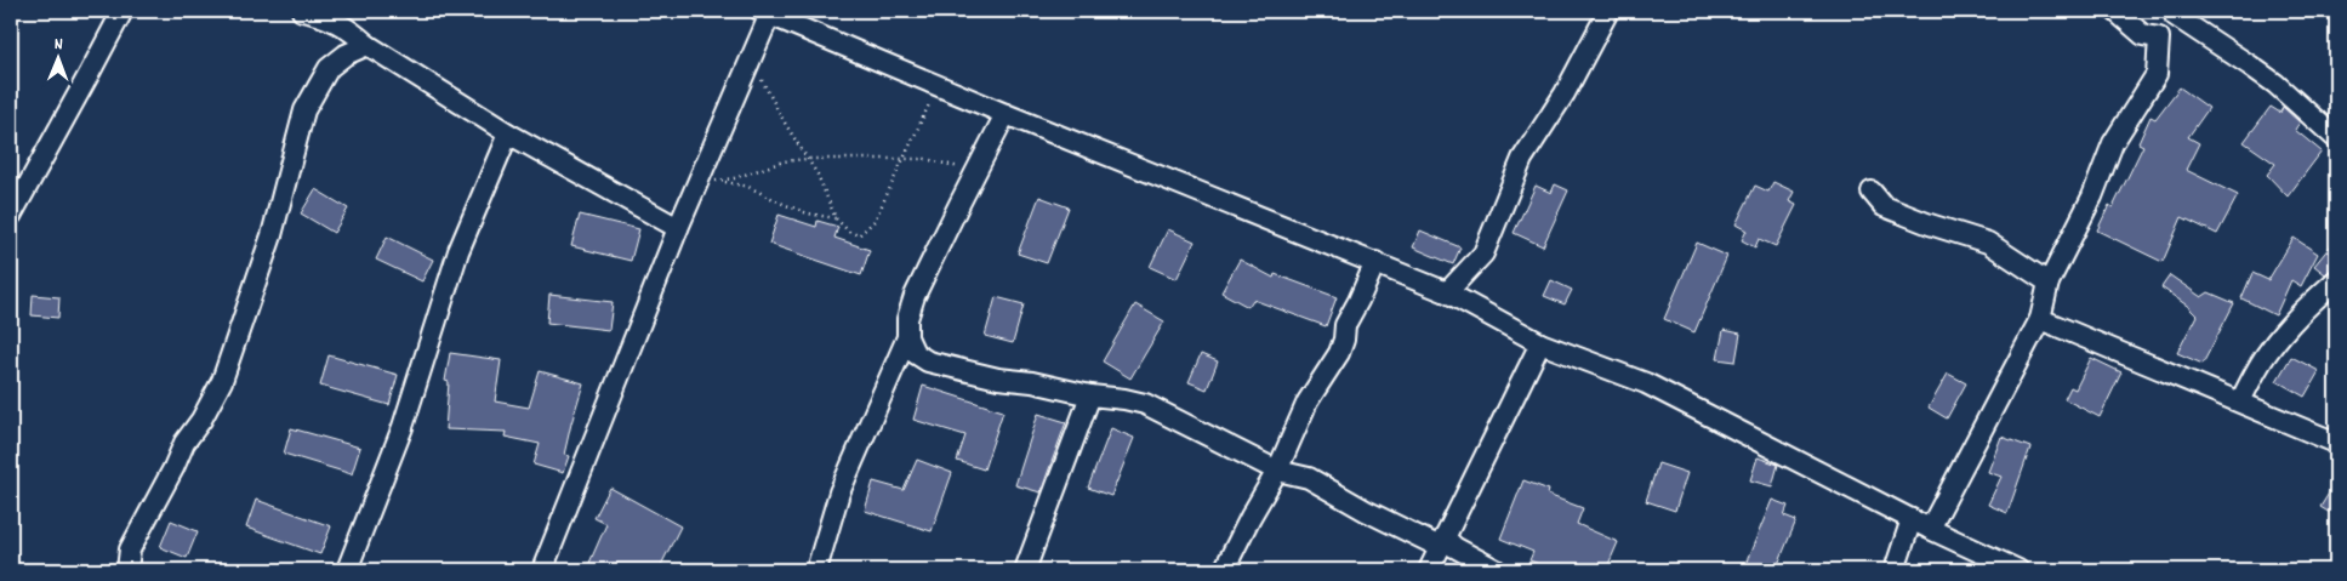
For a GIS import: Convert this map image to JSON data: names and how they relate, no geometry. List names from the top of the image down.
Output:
{
  "north": "top"
}
